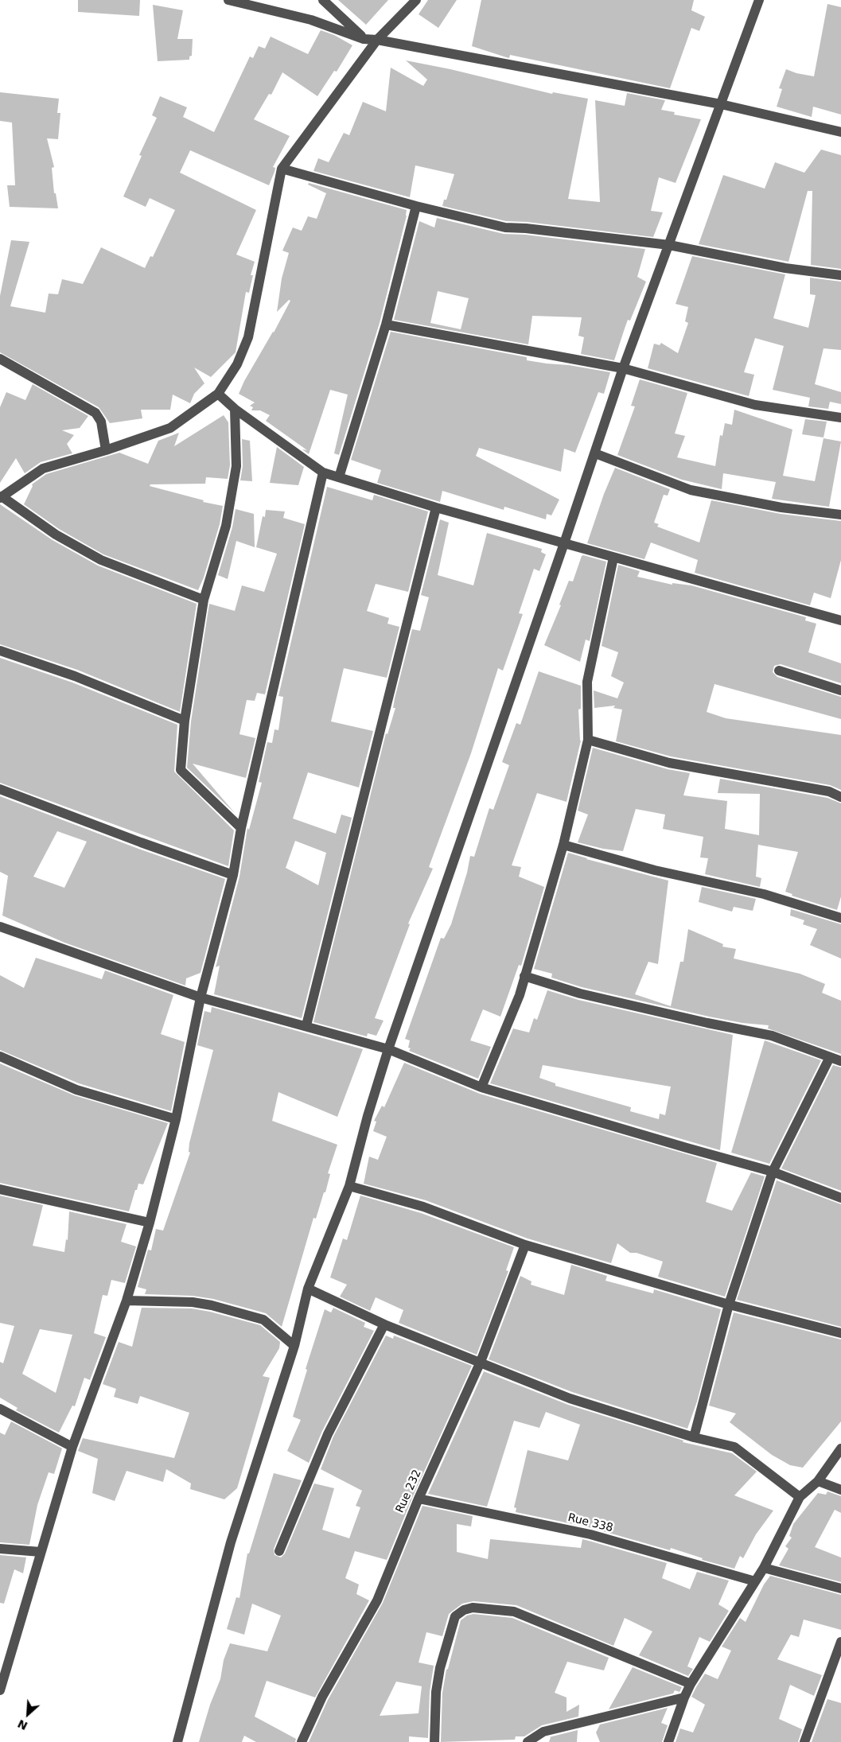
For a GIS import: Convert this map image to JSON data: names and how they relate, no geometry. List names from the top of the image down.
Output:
{
  "streets": {
    "street": ["Rue 232", "Rue 338"]
  },
  "crossings": [
    ["Rue 232", "Rue 338"]
  ],
  "north": "bottom left"
}
